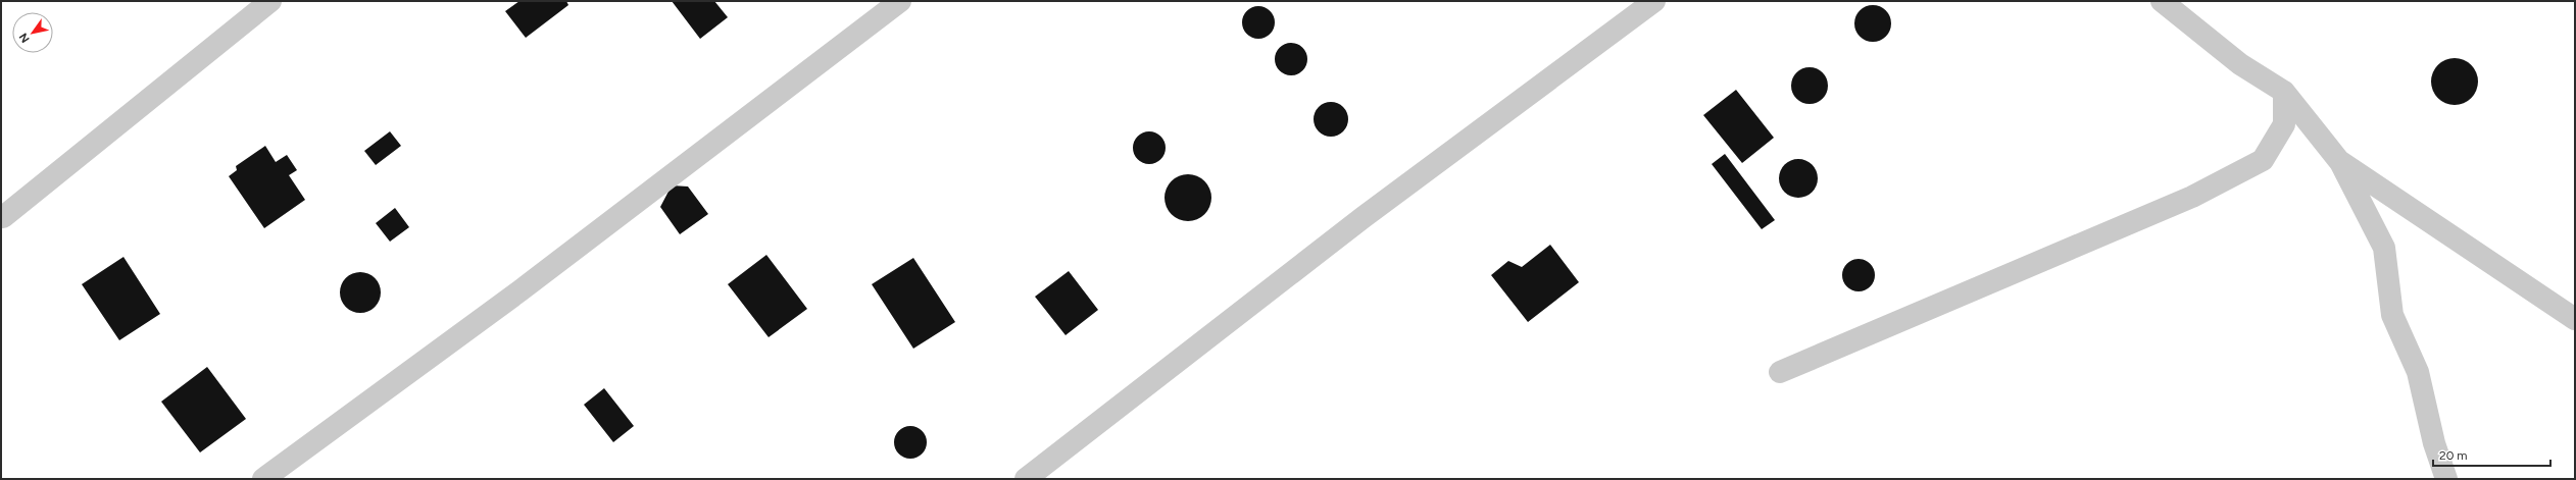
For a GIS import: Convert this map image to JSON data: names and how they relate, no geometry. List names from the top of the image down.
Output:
{
  "scale_bar": "20 m",
  "north": "bottom left"
}
